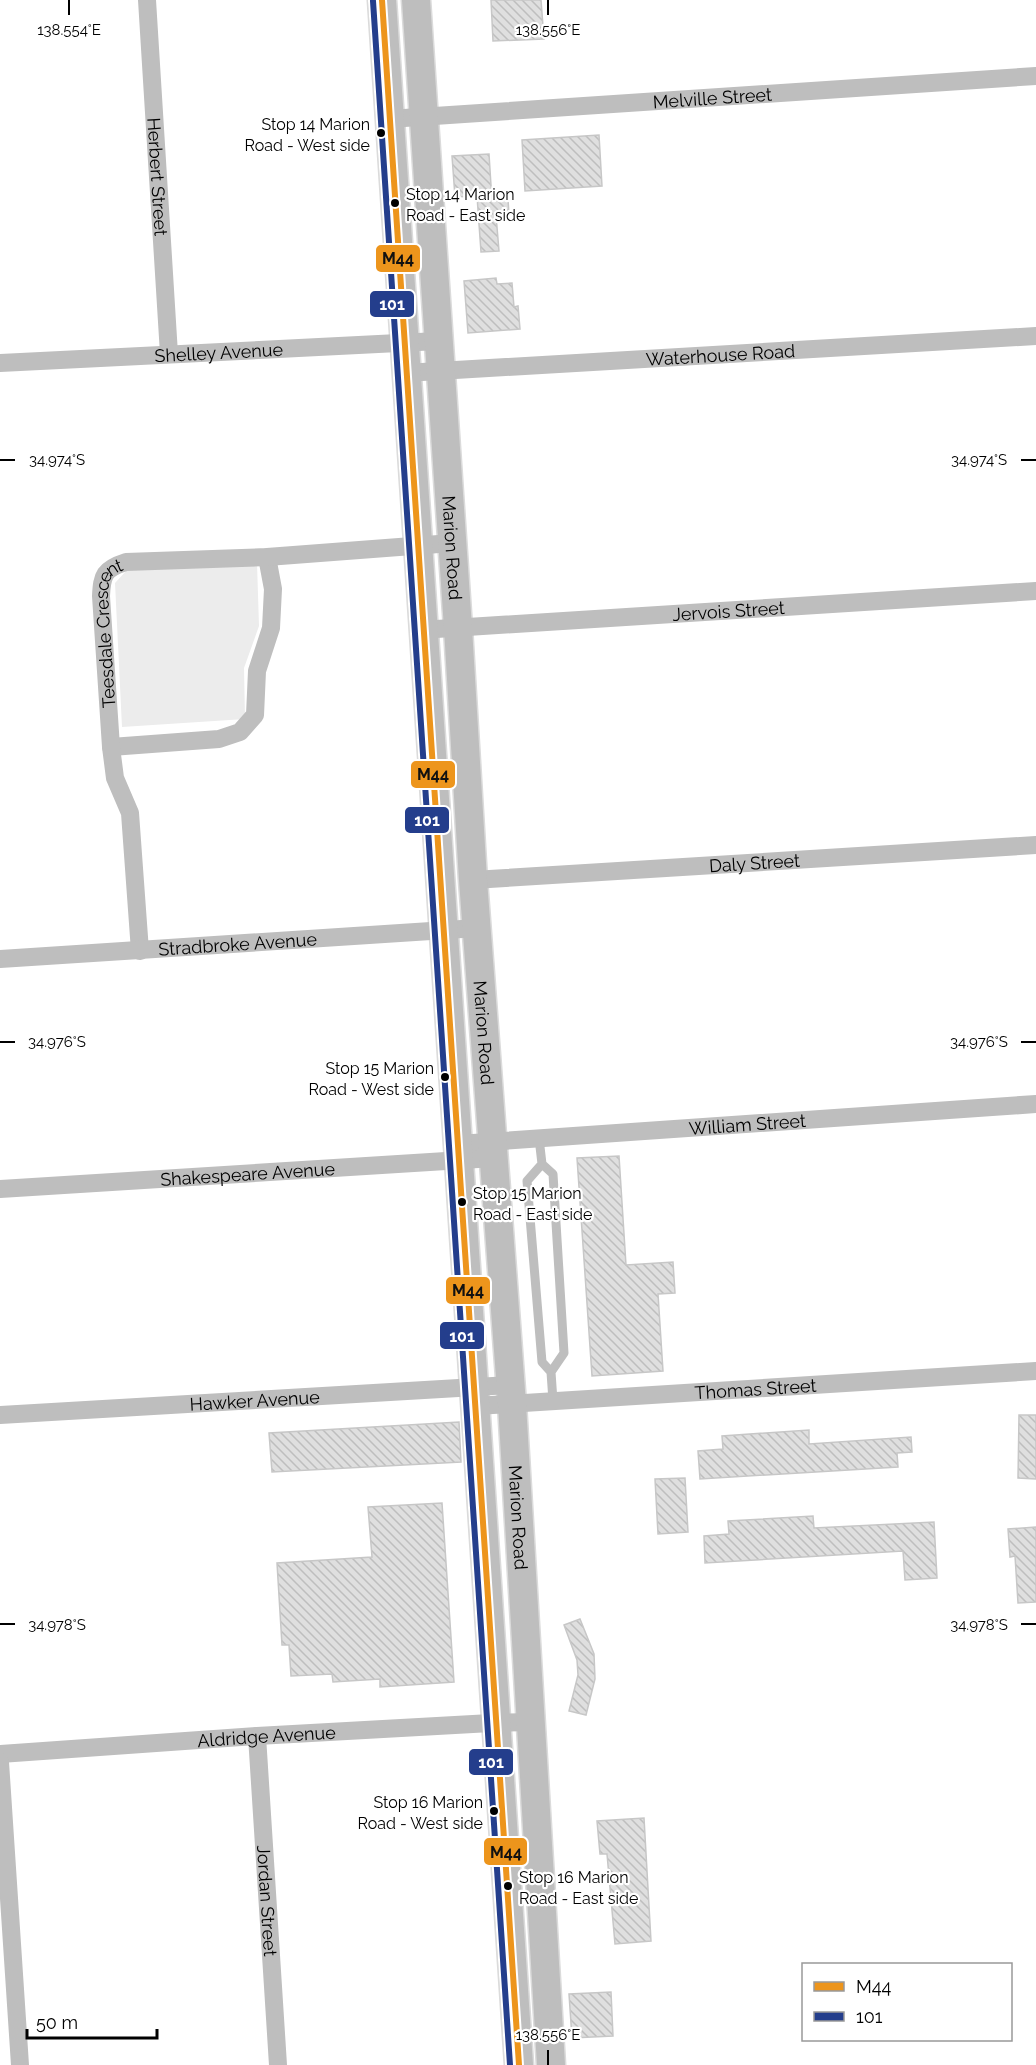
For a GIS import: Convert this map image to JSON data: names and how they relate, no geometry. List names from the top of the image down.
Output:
{
  "streets": {
    "main road": ["Marion Road"],
    "street": [
      "Melville Street",
      "Herbert Street",
      "Shelley Avenue",
      "Waterhouse Road",
      "Jervois Street",
      "Teesdale Crescent",
      "Daly Street",
      "Stradbroke Avenue",
      "William Street",
      "Shakespeare Avenue",
      "Thomas Street",
      "Hawker Avenue",
      "Aldridge Avenue",
      "Jordan Street"
    ]
  },
  "crossings": [
    ["Melville Street", "Marion Road"],
    ["Herbert Street", "Shelley Avenue"],
    ["Shelley Avenue", "Marion Road"],
    ["Waterhouse Road", "Marion Road"],
    ["Marion Road", "Jervois Street"],
    ["Marion Road", "Teesdale Crescent"],
    ["Marion Road", "Daly Street"],
    ["Marion Road", "Stradbroke Avenue"],
    ["Marion Road", "William Street"],
    ["Marion Road", "Shakespeare Avenue"],
    ["Marion Road", "Thomas Street"],
    ["Marion Road", "Hawker Avenue"],
    ["Marion Road", "Aldridge Avenue"],
    ["Teesdale Crescent", "Stradbroke Avenue"],
    ["William Street", "Shakespeare Avenue"],
    ["Thomas Street", "Hawker Avenue"],
    ["Aldridge Avenue", "Jordan Street"]
  ],
  "places": [
    "Stop 14 Marion Road - West side",
    "Stop 14 Marion Road - East side",
    "Stop 15 Marion Road - West side",
    "Stop 15 Marion Road - East side",
    "Stop 16 Marion Road - West side",
    "Stop 16 Marion Road - East side"
  ],
  "lines": ["transit line M44", "transit line 101"],
  "legend": ["M44", "101"],
  "scale_bar": "50 m",
  "coordinates": [
    "138.554°E",
    "138.556°E",
    "34.974°S",
    "34.976°S",
    "34.978°S"
  ]
}
